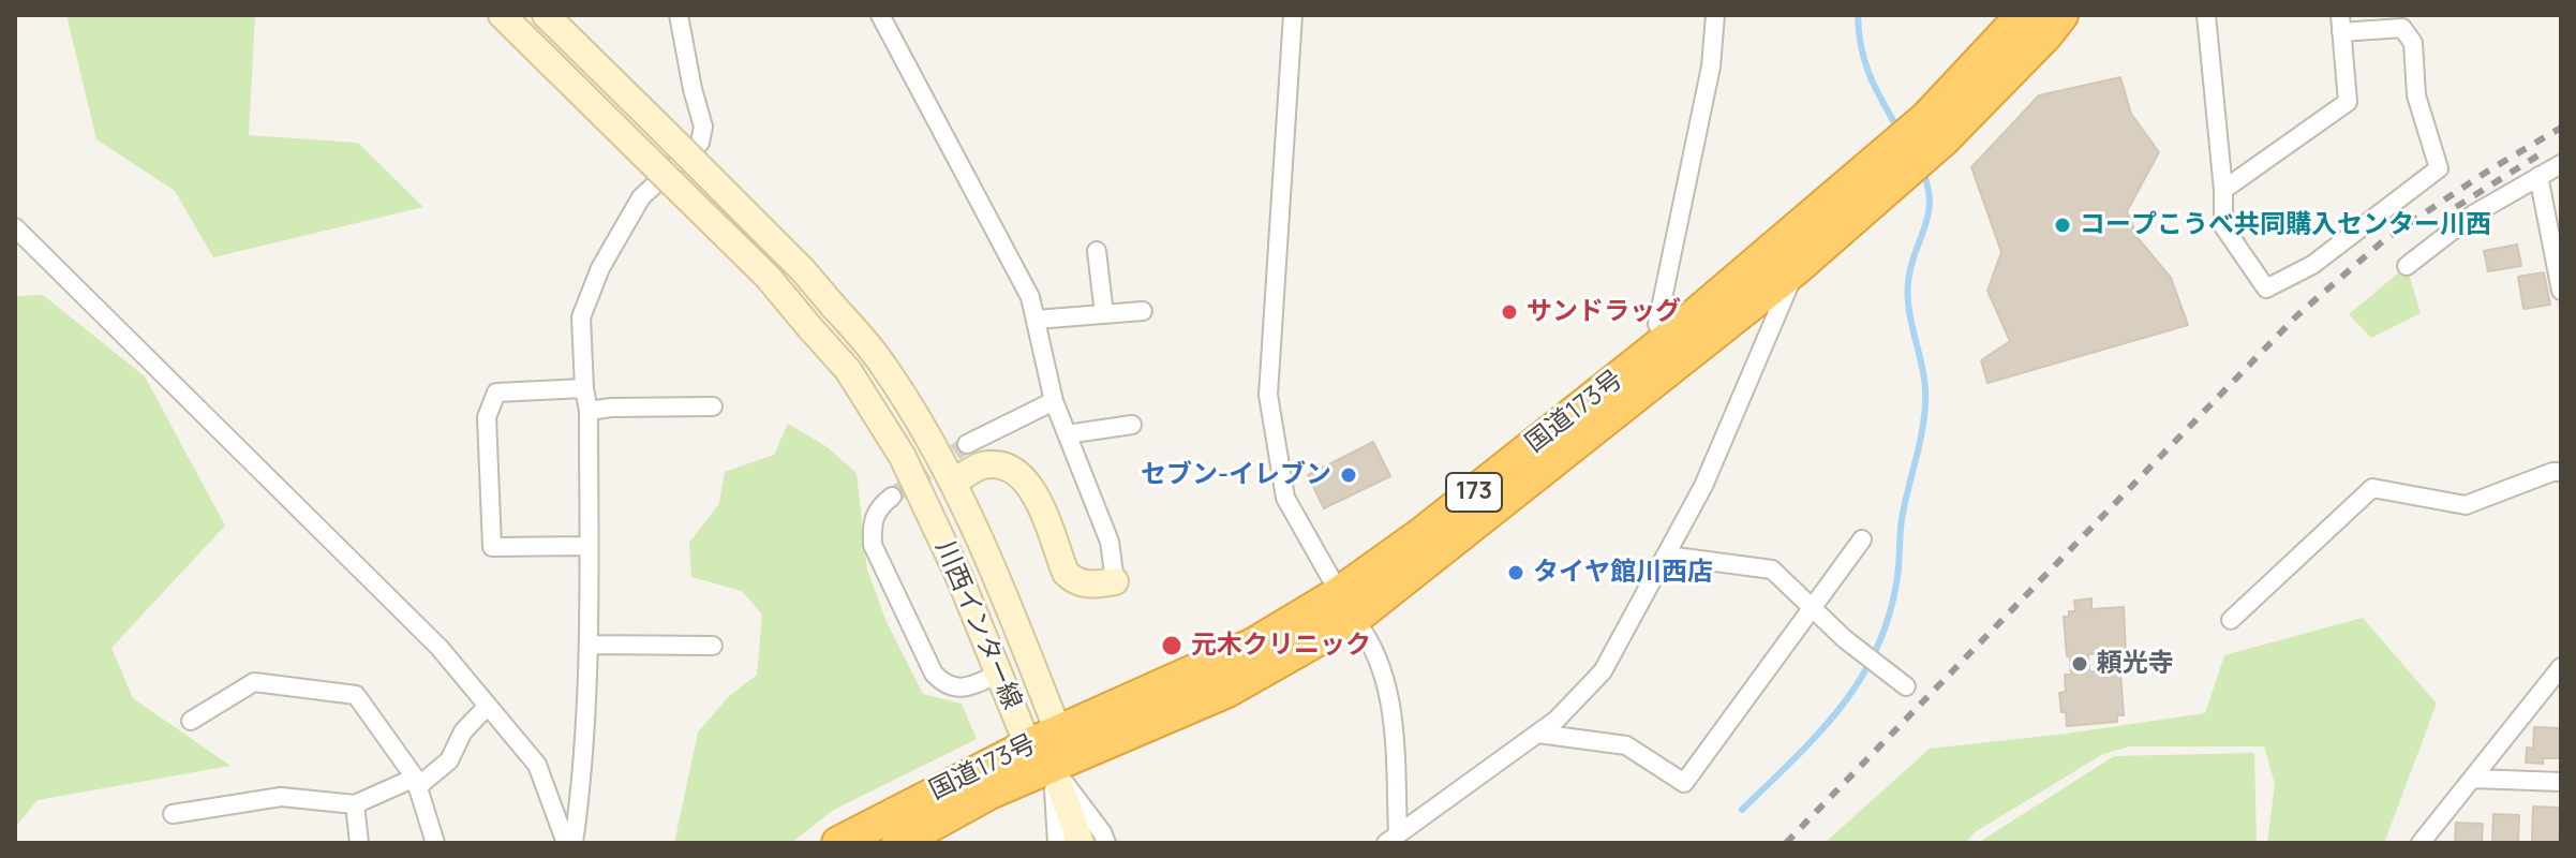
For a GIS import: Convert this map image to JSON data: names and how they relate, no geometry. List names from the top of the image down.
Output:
{
  "streets": {
    "highway": ["国道173号", "173"],
    "main road": ["川西インター線"]
  },
  "crossings": [
    ["国道173号", "川西インター線"]
  ],
  "places": [
    "コープこうべ共同購入センター川西",
    "サンドラッグ",
    "セブン-イレブン",
    "タイヤ館川西店",
    "元木クリニック",
    "頼光寺"
  ]
}
